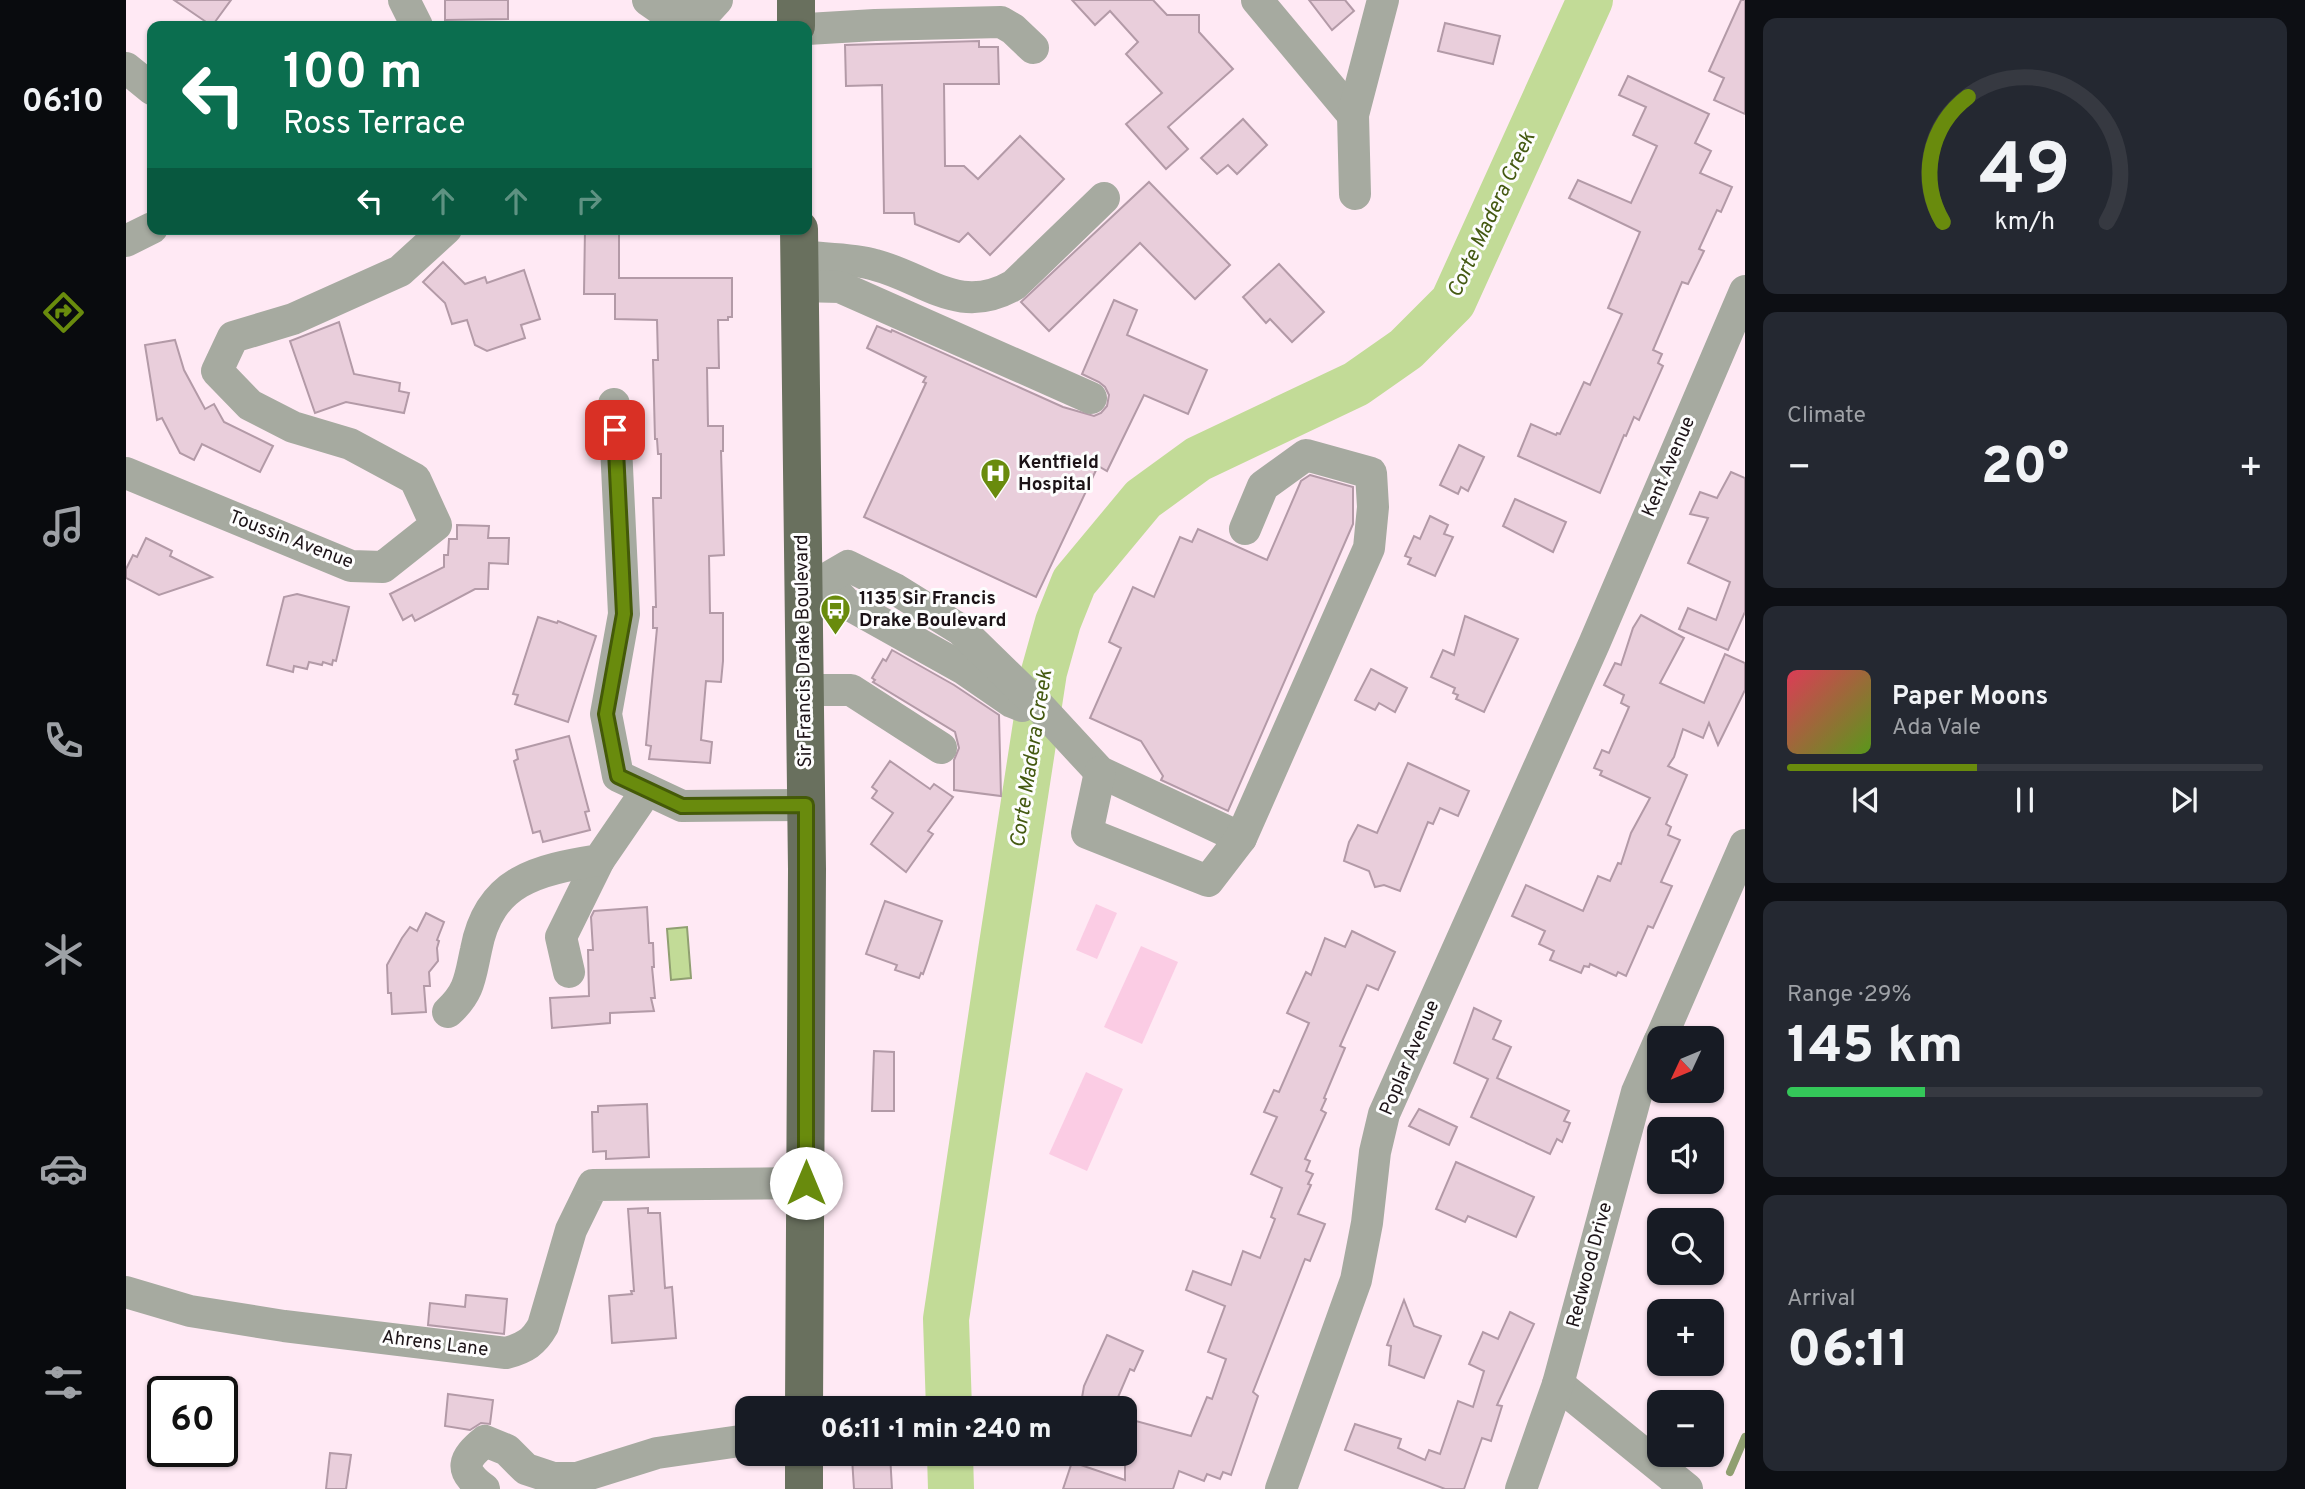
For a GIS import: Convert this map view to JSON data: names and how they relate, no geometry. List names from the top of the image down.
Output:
{
  "streets": {
    "main road": ["Sir Francis Drake Boulevard"],
    "street": [
      "Kent Avenue",
      "Toussin Avenue",
      "Poplar Avenue",
      "Redwood Drive",
      "Ahrens Lane"
    ]
  },
  "crossings": [
    ["Kent Avenue", "Poplar Avenue"],
    ["Sir Francis Drake Boulevard", "Ahrens Lane"]
  ],
  "water": ["Corte Madera Creek"],
  "places": {
    "hospital": ["Kentfield Hospital"],
    "bus stop": ["1135 Sir Francis Drake Boulevard"]
  },
  "north": "bottom left",
  "page": {
    "tabs": "06:10",
    "turn": ["100 m", "Ross Terrace"],
    "tile": [
      "Climate",
      ["Range · 29%", "145 km"],
      ["Arrival", "06:11"]
    ],
    "heat": ["−", "20°", "+"],
    "song": ["Paper Moons", "Ada Vale"],
    "map_buttons": ["+", "−"],
    "limit": "60",
    "trip": "06:11 · 1 min · 240 m",
    "gauge": ["49", "km/h"]
  }
}
